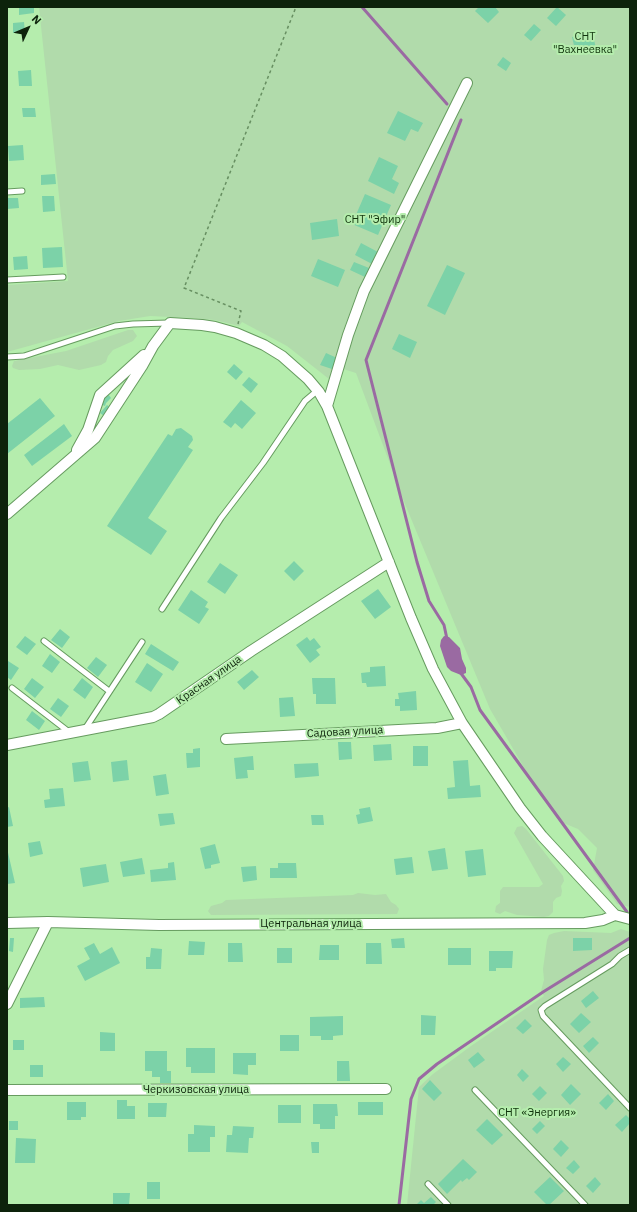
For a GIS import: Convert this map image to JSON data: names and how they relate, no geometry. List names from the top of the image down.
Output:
{
  "streets": {
    "street": [
      "Красная улица",
      "Садовая улица",
      "Центральная улица",
      "Черкизовская улица"
    ]
  },
  "parks": ["СНТ \"Вахнеевка\"", "СНТ \"Эфир\"", "СНТ «Энергия»"],
  "north": "top right"
}
